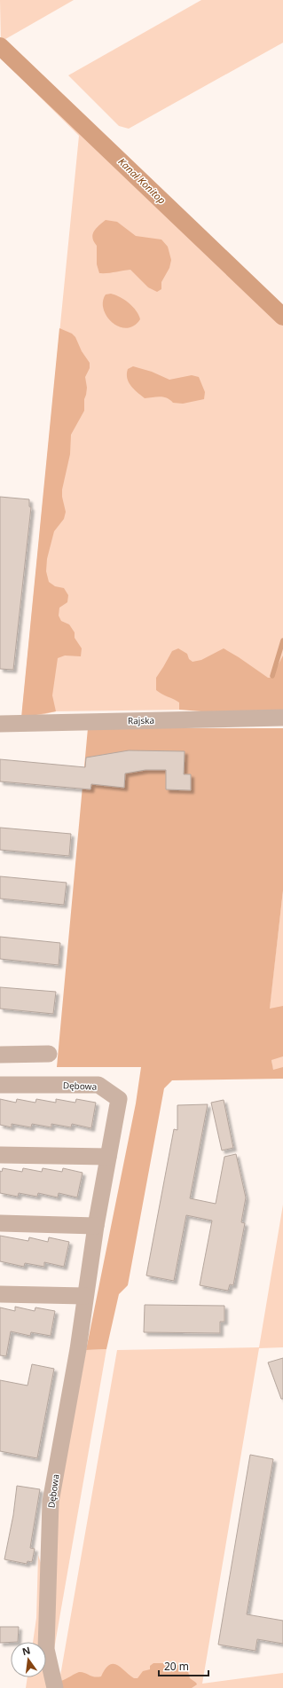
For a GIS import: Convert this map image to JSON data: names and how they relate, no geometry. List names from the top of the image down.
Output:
{
  "streets": {
    "street": ["Rajska", "Dębowa"]
  },
  "water": ["Kanał Konitop"],
  "scale_bar": "20 m",
  "north": "top"
}
